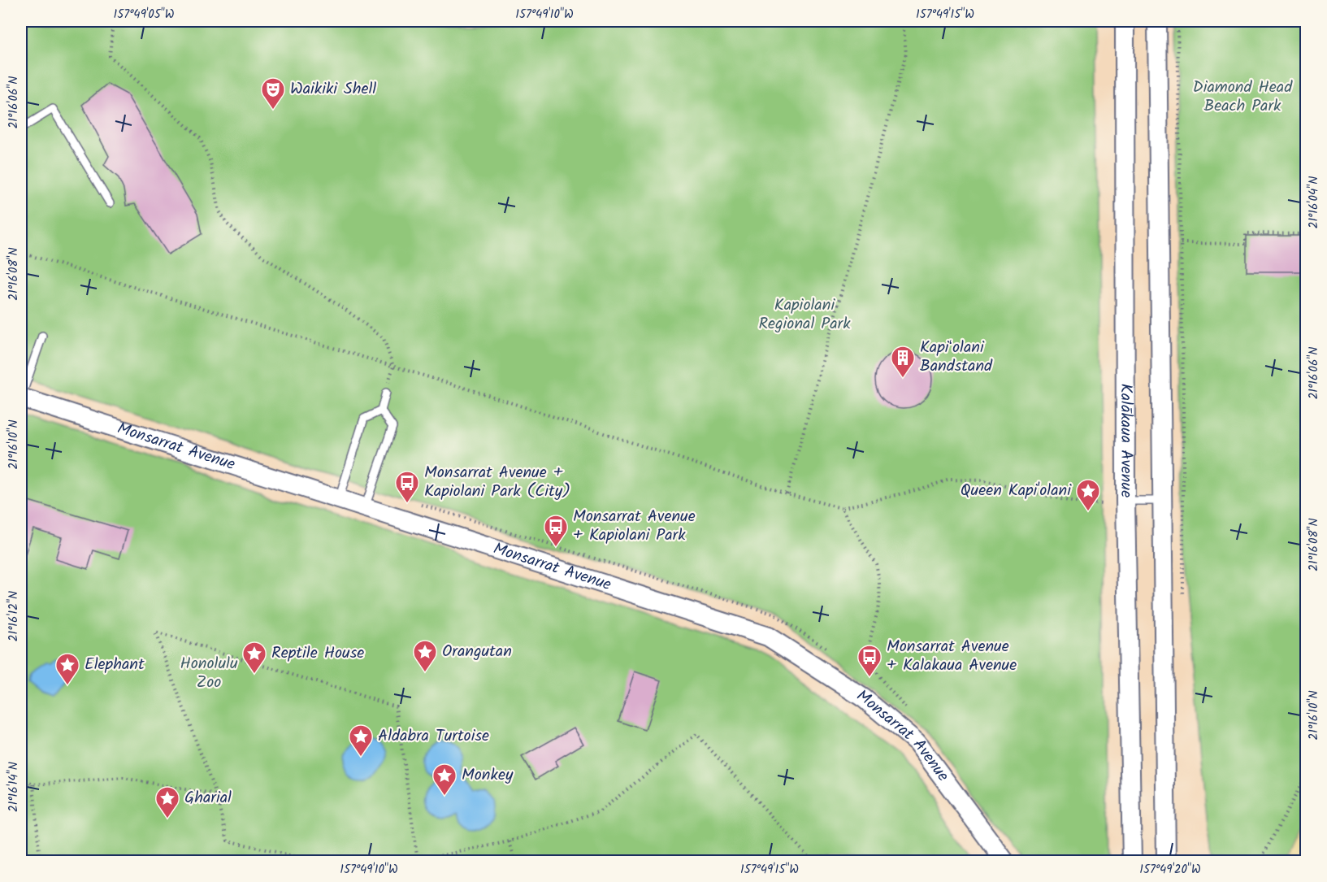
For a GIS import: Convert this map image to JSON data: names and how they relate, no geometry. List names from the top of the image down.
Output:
{
  "streets": {
    "street": ["Kalākaua Avenue", "Monsarrat Avenue"]
  },
  "parks": ["Diamond Head Beach Park", "Kapiolani Regional Park", "Honolulu Zoo"],
  "places": {
    "theatre": ["Waikiki Shell"],
    "building": ["Kapiʻolani Bandstand"],
    "bus stop": ["Monsarrat Avenue + Kapiolani Park (City)", "Monsarrat Avenue + Kapiolani Park", "Monsarrat Avenue + Kalakaua Avenue"],
    "place": [
      "Queen Kapi'olani",
      "Orangutan",
      "Reptile House",
      "Elephant",
      "Aldabra Turtoise",
      "Monkey",
      "Gharial"
    ]
  },
  "coordinates": [
    "157°49'05\"W",
    "157°49'10\"W",
    "157°49'15\"W",
    "21°16'06\"N",
    "21°16'04\"N",
    "21°16'08\"N",
    "21°16'10\"N",
    "21°16'12\"N",
    "21°16'14\"N",
    "157°49'20\"W"
  ]
}
